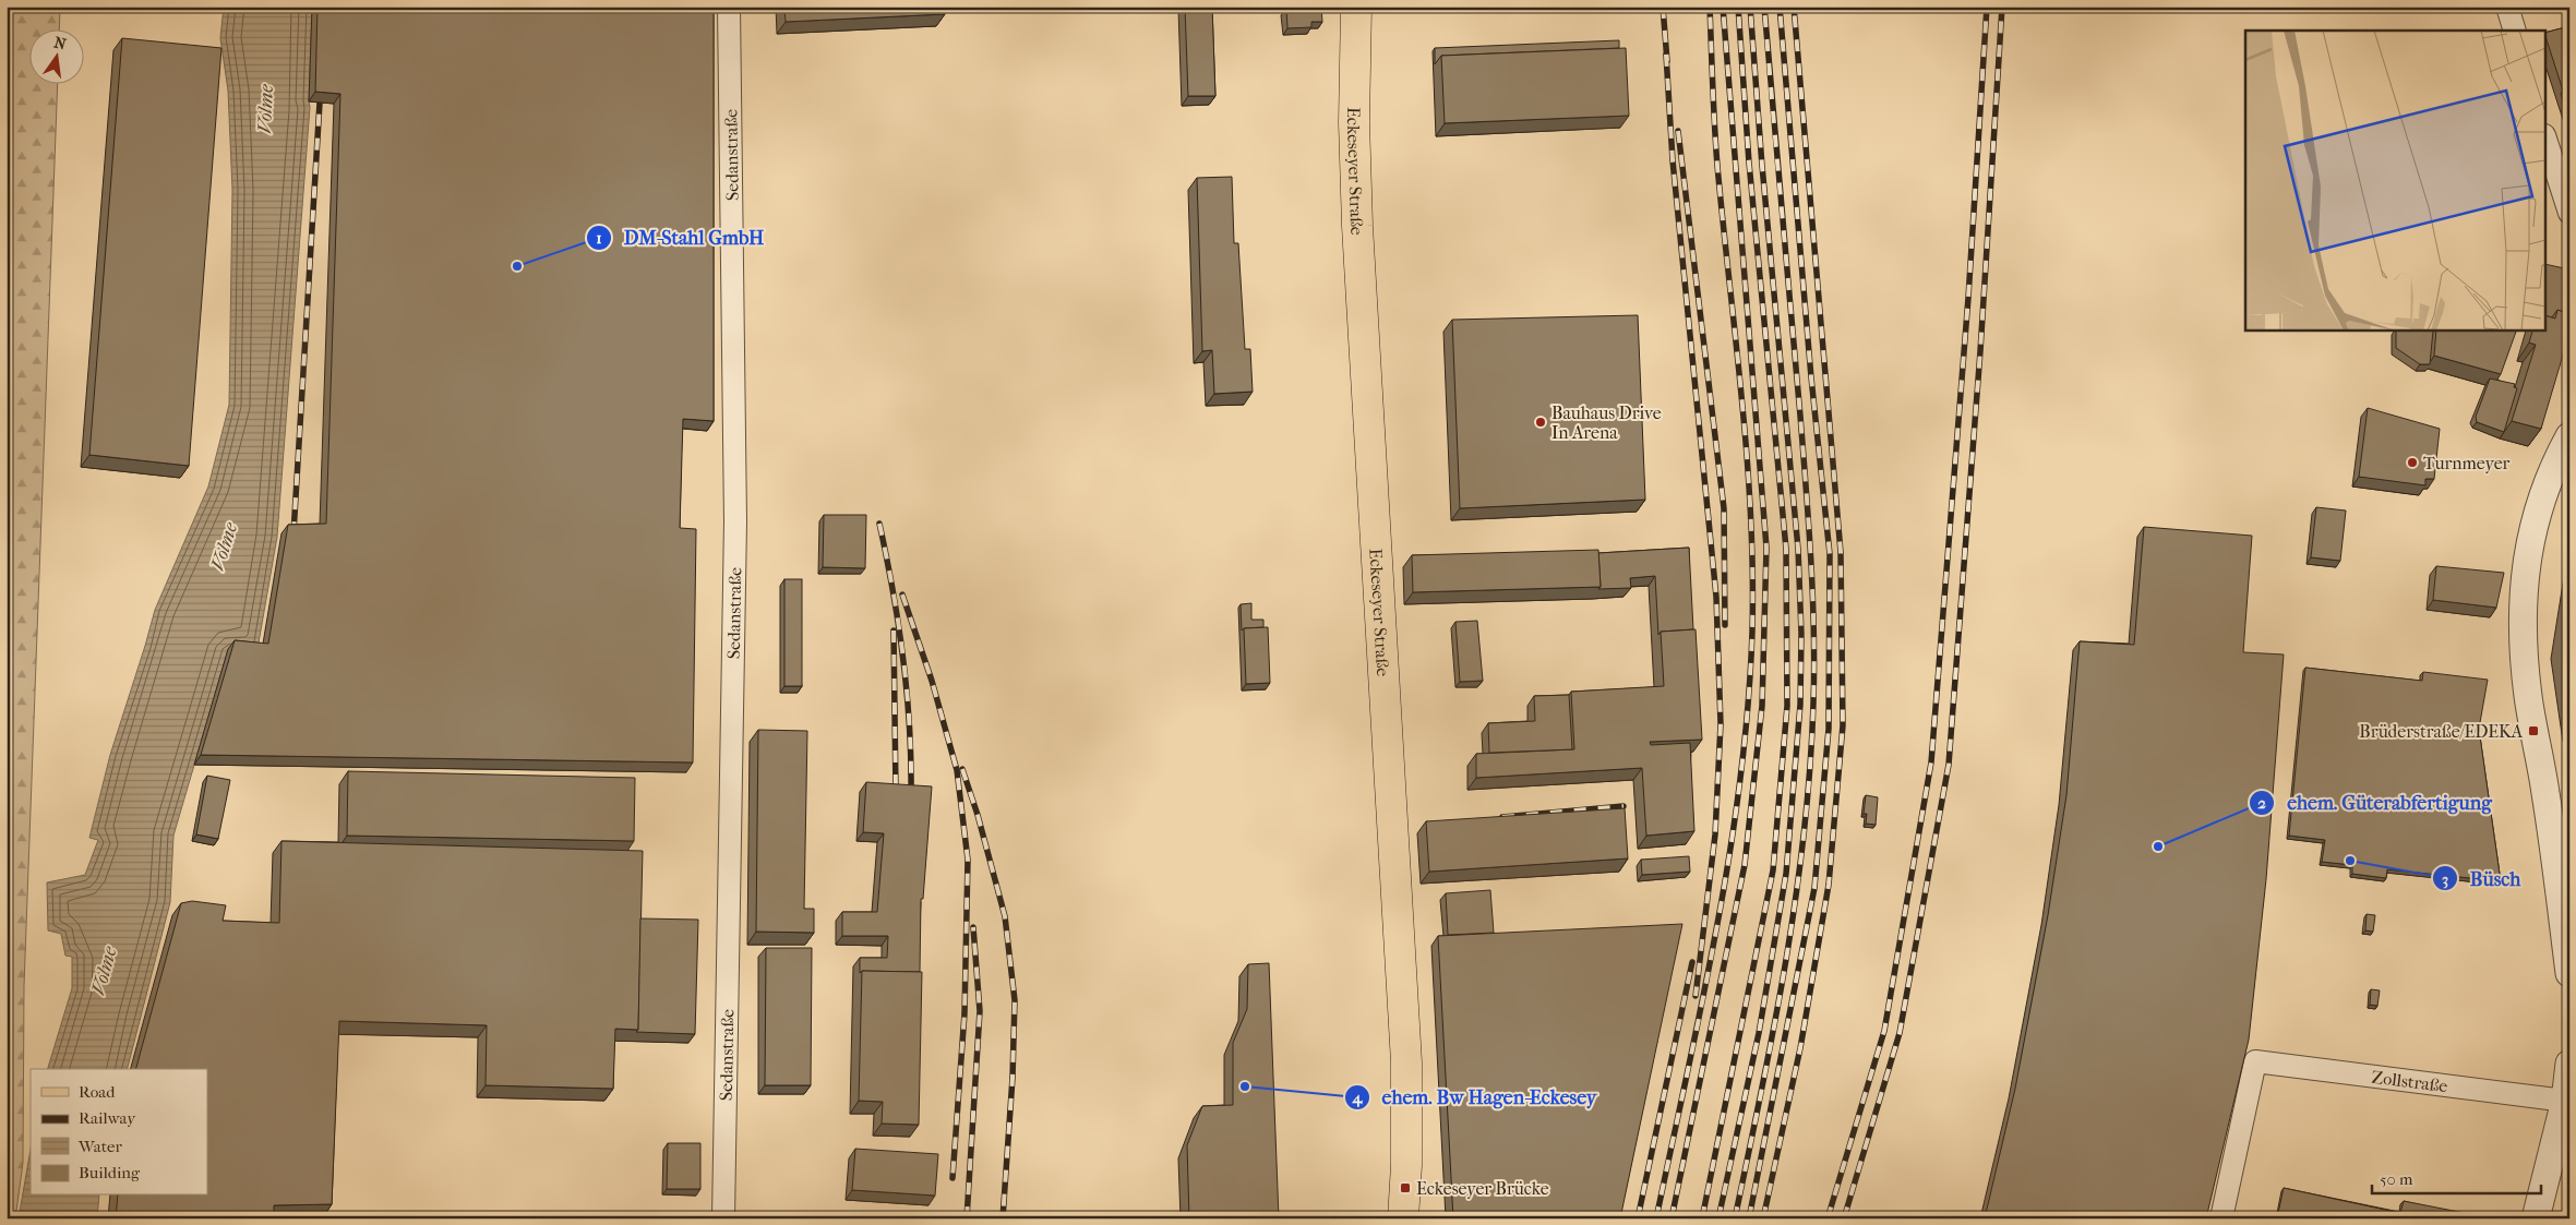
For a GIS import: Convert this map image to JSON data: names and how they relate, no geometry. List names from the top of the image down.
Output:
{
  "streets": {
    "main road": ["Eckeseyer Straße"],
    "street": ["Sedanstraße", "Zollstraße"]
  },
  "water": ["Volme"],
  "places": {
    "other": [
      "DM-Stahl GmbH",
      "Bauhaus Drive In Arena",
      "Turnmeyer",
      "ehem. Güterabfertigung",
      "Büsch",
      "ehem. Bw Hagen-Eckesey"
    ],
    "transit": ["Brüderstraße/EDEKA", "Eckeseyer Brücke"]
  },
  "legend": [
    "Road",
    "Railway",
    "Water",
    "Building"
  ],
  "scale_bar": "50 m",
  "north": "top"
}
